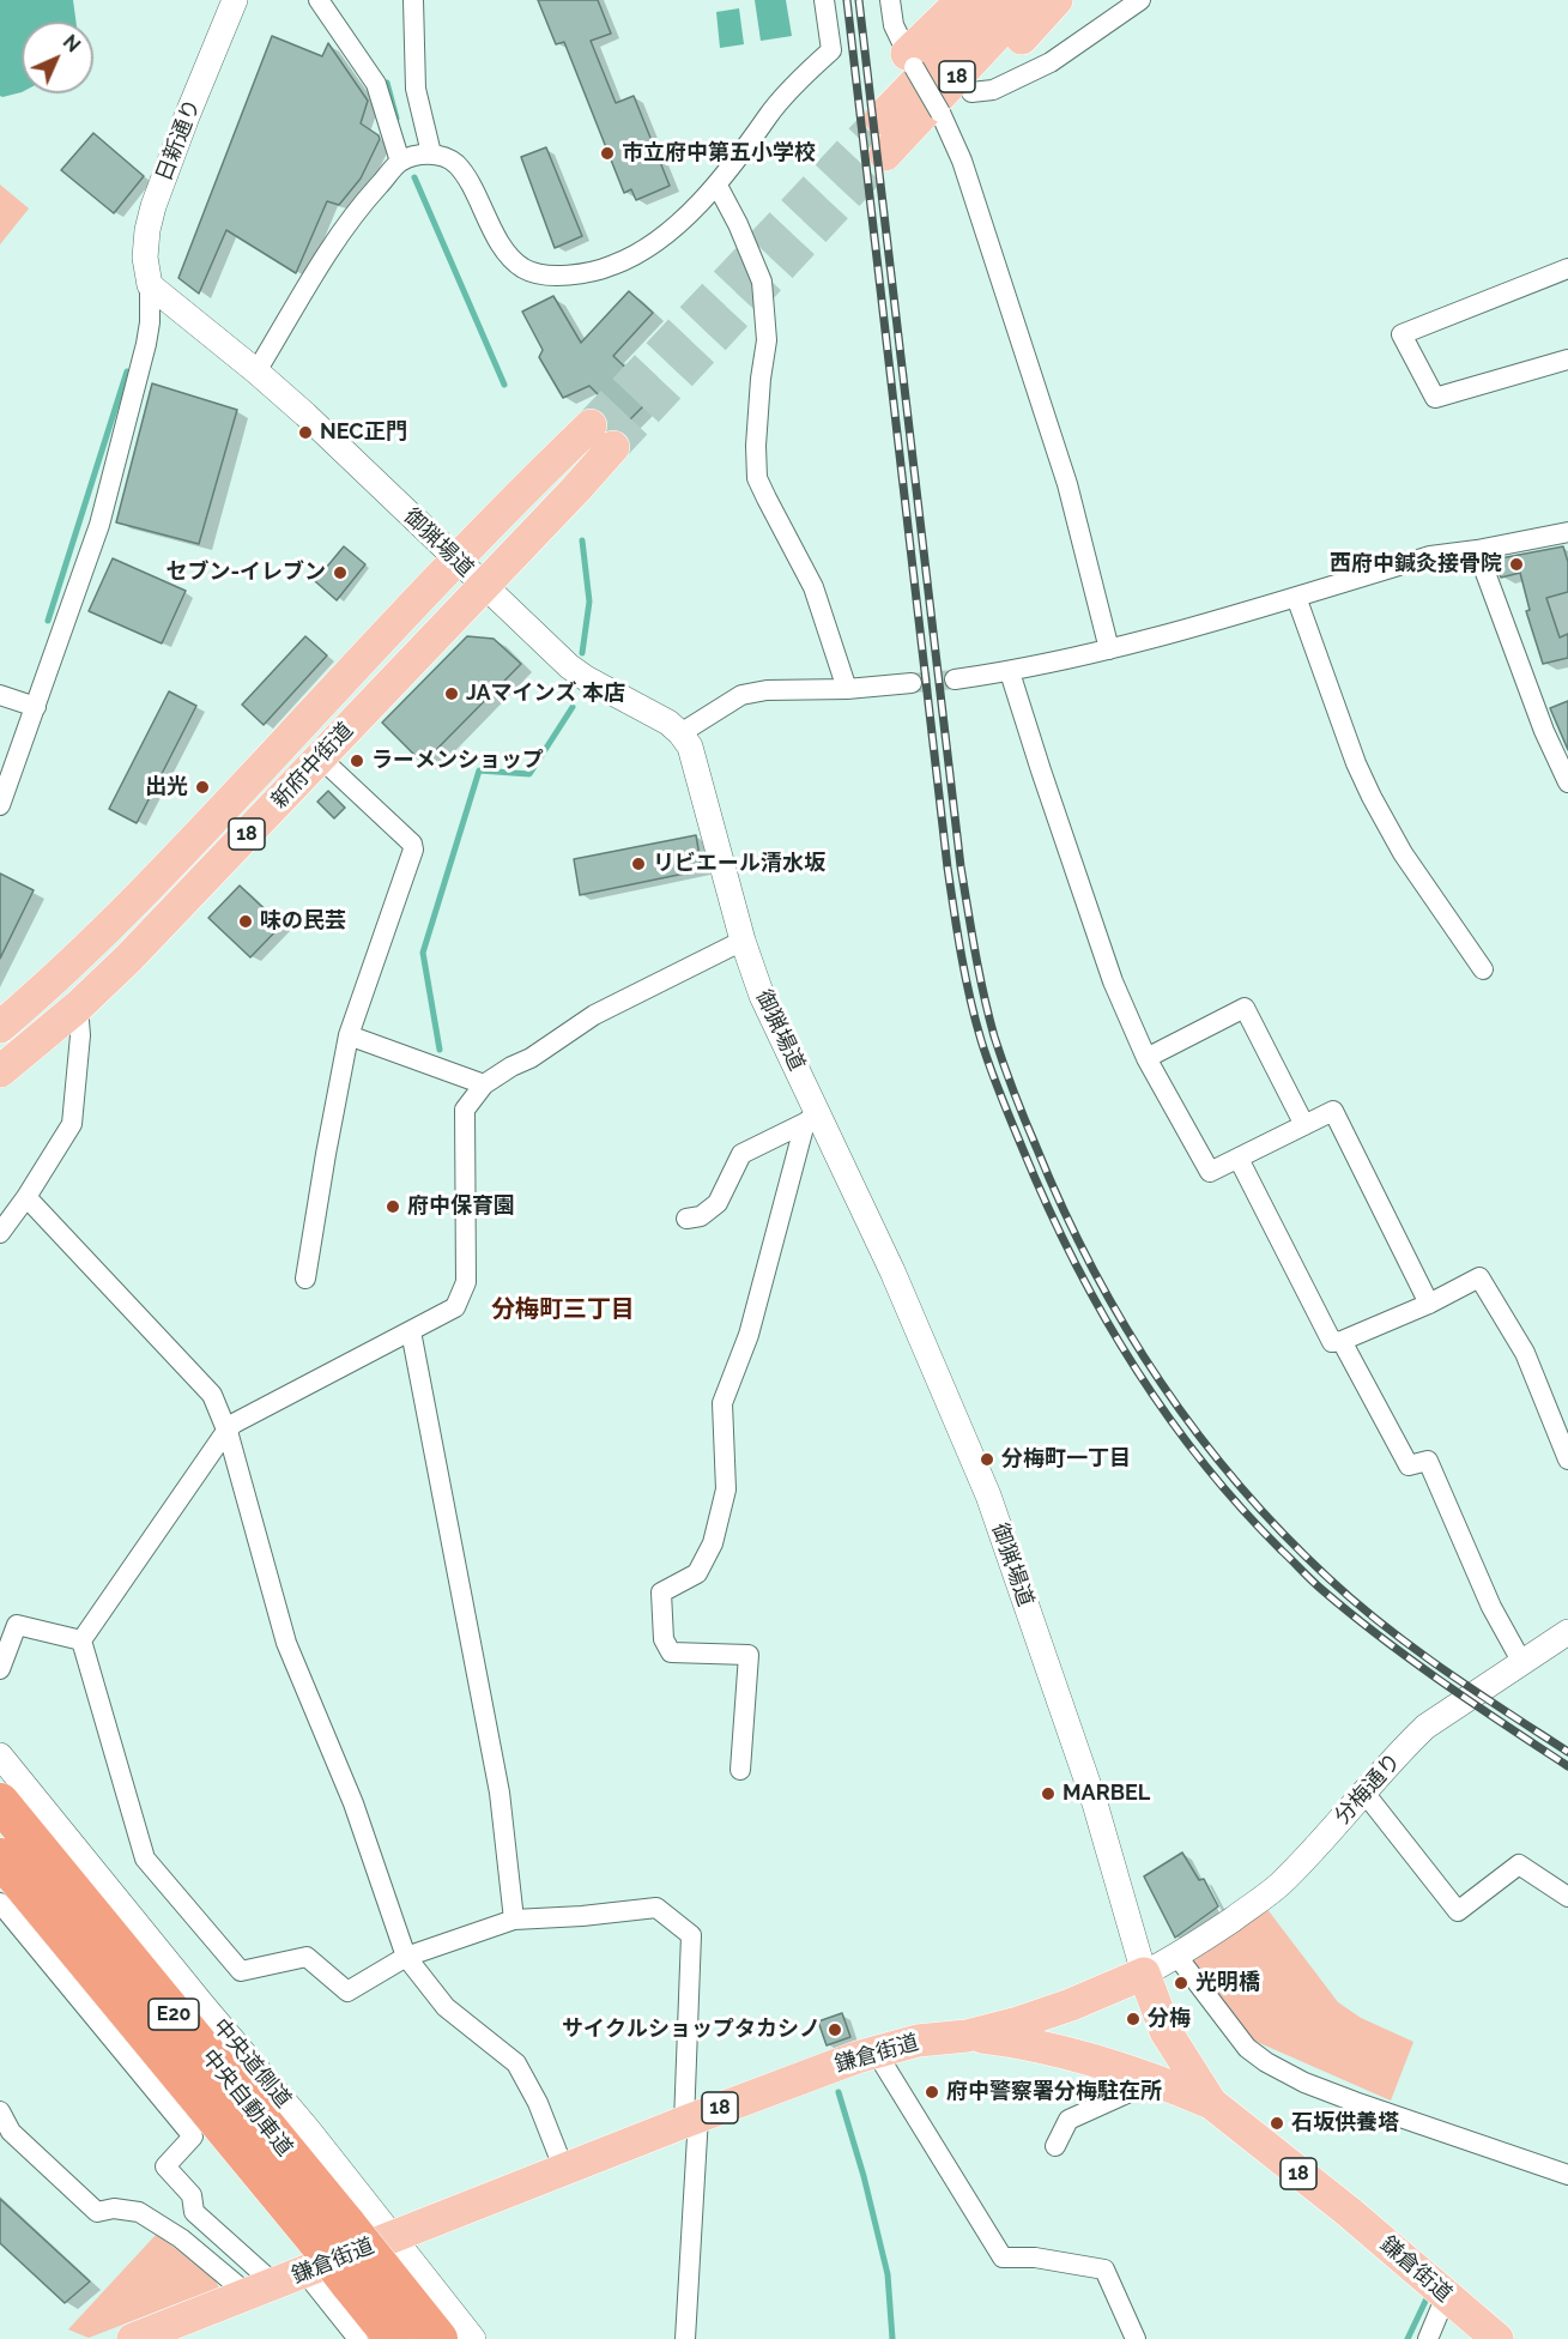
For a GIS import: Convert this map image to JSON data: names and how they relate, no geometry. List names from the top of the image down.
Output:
{
  "streets": {
    "highway": ["E20", "中央自動車道"],
    "main road": ["18", "新府中街道", "鎌倉街道"],
    "street": [
      "日新通り",
      "御猟場道",
      "分梅通り",
      "中央道側道"
    ]
  },
  "crossings": [
    ["18", "鎌倉街道"],
    ["日新通り", "御猟場道"],
    ["御猟場道", "新府中街道"],
    ["御猟場道", "分梅通り"],
    ["御猟場道", "鎌倉街道"],
    ["分梅通り", "鎌倉街道"],
    ["鎌倉街道", "中央道側道"]
  ],
  "districts": ["分梅町三丁目"],
  "places": [
    "市立府中第五小学校",
    "NEC正門",
    "西府中鍼灸接骨院",
    "セブン-イレブン",
    "JAマインズ 本店",
    "ラーメンショップ",
    "出光",
    "リビエール清水坂",
    "味の民芸",
    "府中保育園",
    "分梅町一丁目",
    "MARBEL",
    "光明橋",
    "分梅",
    "サイクルショップタカシノ",
    "府中警察署分梅駐在所",
    "石坂供養塔"
  ],
  "north": "top right"
}
